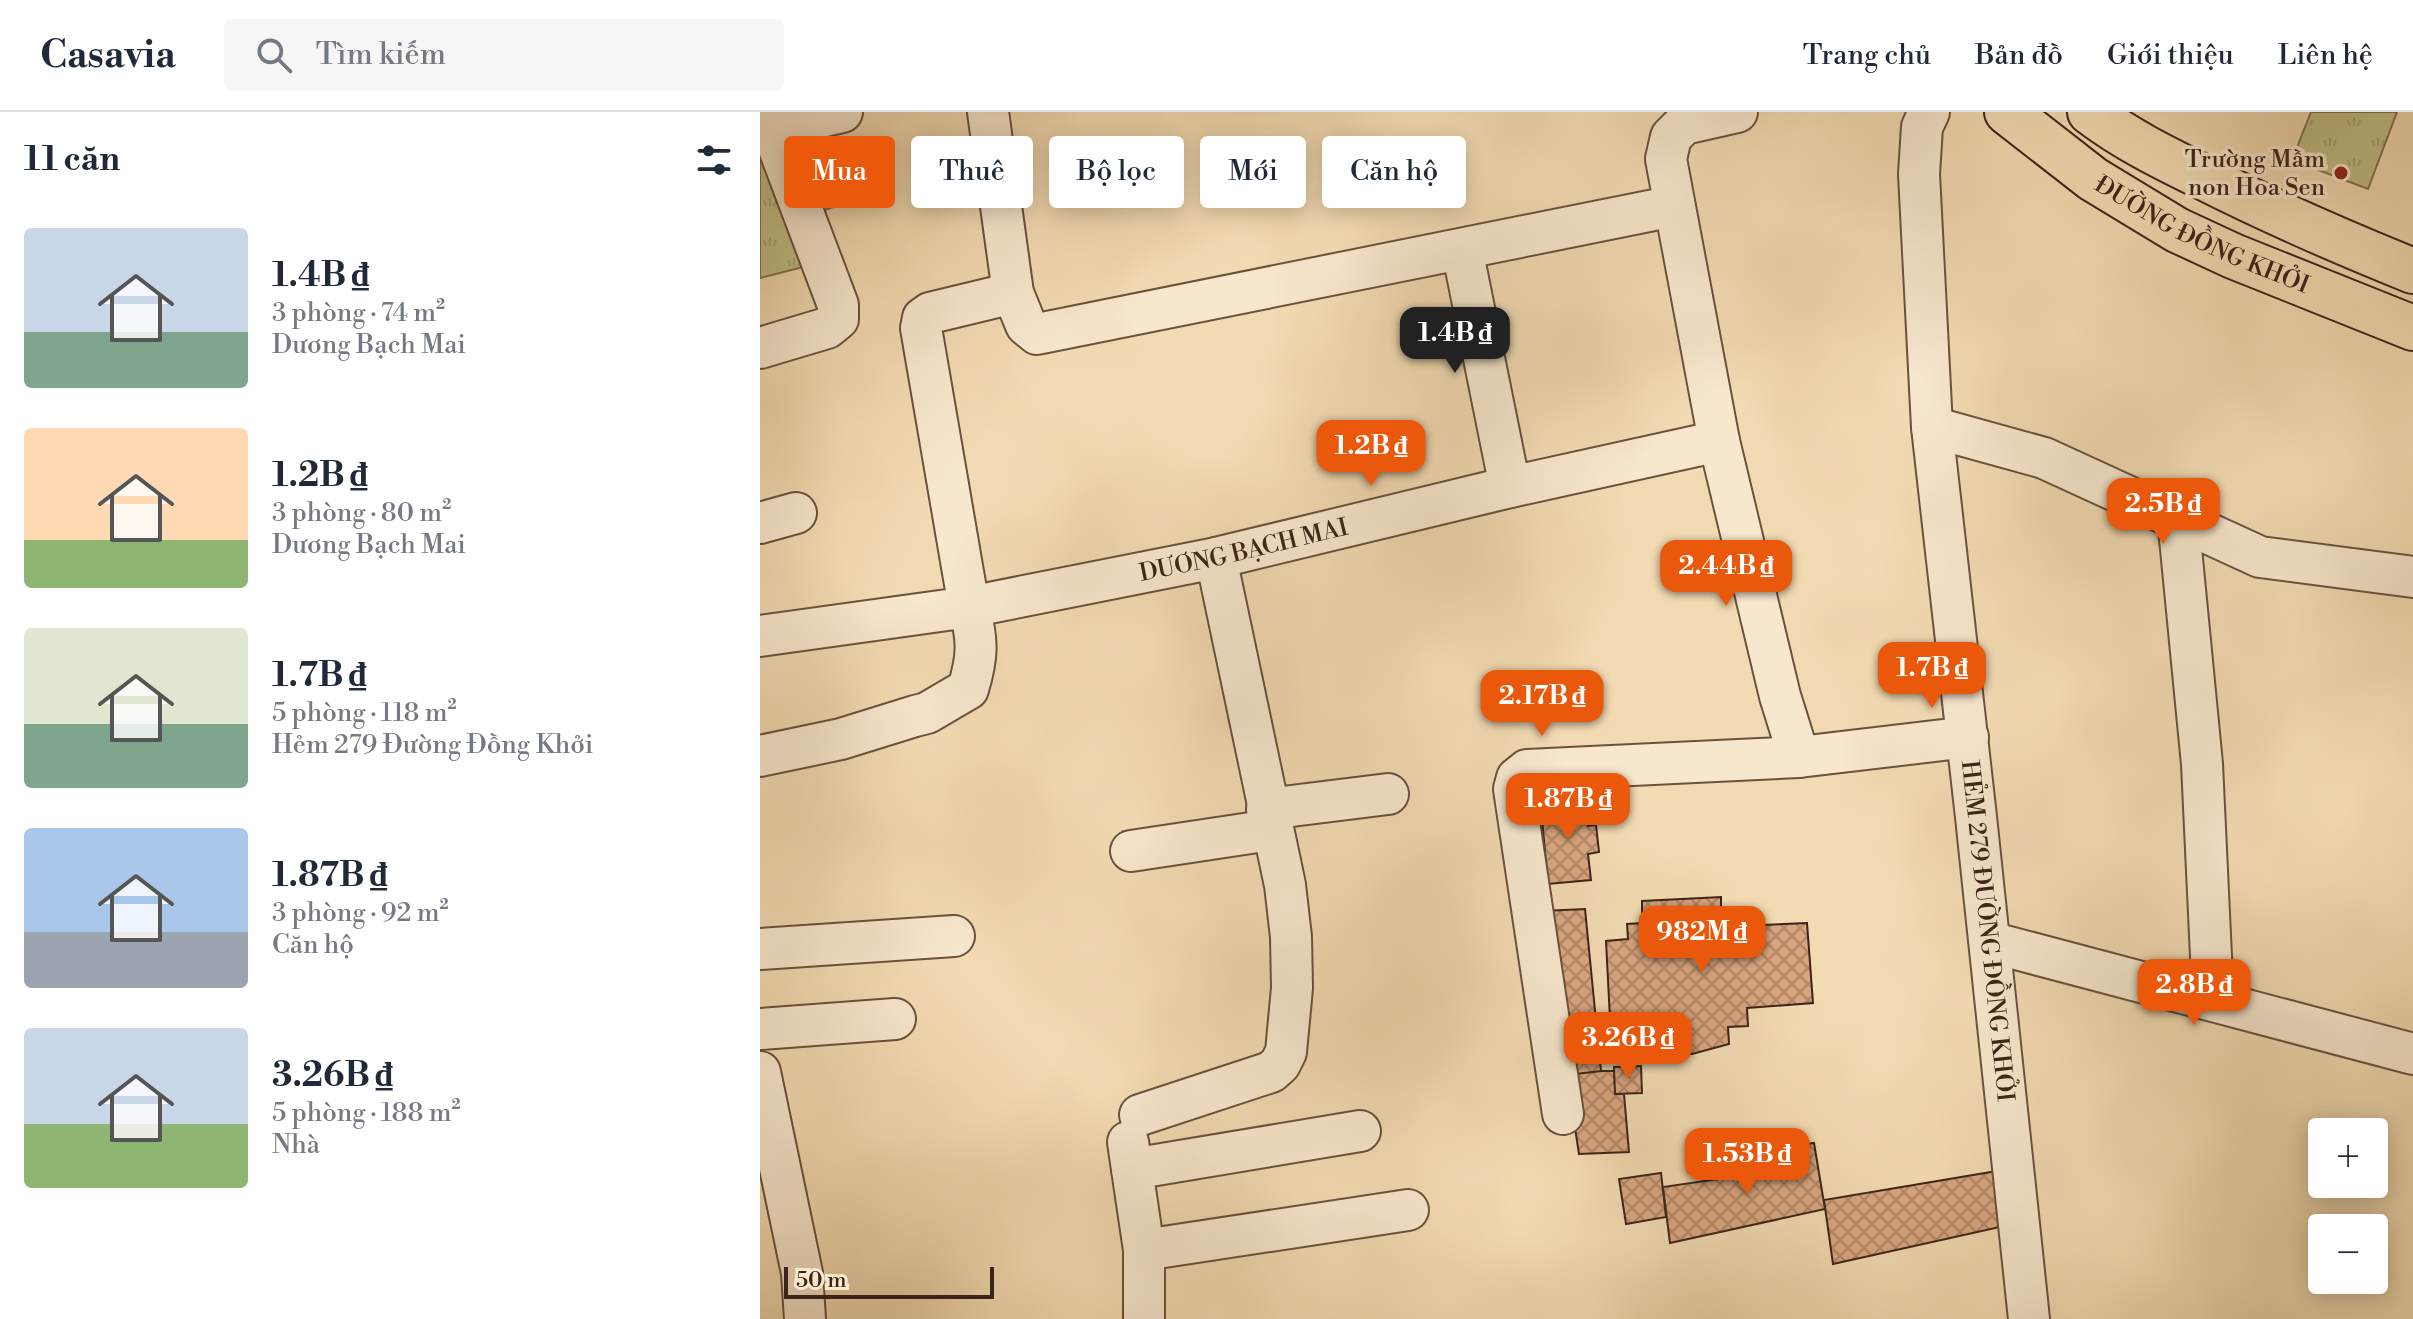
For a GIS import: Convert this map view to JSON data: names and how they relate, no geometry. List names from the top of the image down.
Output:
{
  "streets": {
    "main road": ["ĐƯỜNG ĐỒNG KHỞI"],
    "street": ["DƯƠNG BẠCH MAI", "HẺM 279 ĐƯỜNG ĐỒNG KHỞI"]
  },
  "places": ["Trường Mầm non Hoa Sen"],
  "scale_bar": "50 m",
  "page": {
    "header": "Casavia",
    "search": "Tìm kiếm",
    "nav": [
      "Trang chủ",
      "Bản đồ",
      "Giới thiệu",
      "Liên hệ"
    ],
    "heading": "11 căn",
    "chip": [
      "Mua",
      "Thuê",
      "Bộ lọc",
      "Mới",
      "Căn hộ"
    ],
    "list": [
      {
        "name": "1.4B ₫",
        "note": "3 phòng · 74 m² · Dương Bạch Mai"
      },
      {
        "name": "1.2B ₫",
        "note": "3 phòng · 80 m² · Dương Bạch Mai"
      },
      {
        "name": "1.7B ₫",
        "note": "5 phòng · 118 m² · Hẻm 279 Đường Đồng Khởi"
      },
      {
        "name": "1.87B ₫",
        "note": "3 phòng · 92 m² · Căn hộ"
      },
      {
        "name": "3.26B ₫",
        "note": "5 phòng · 188 m² · Nhà"
      }
    ],
    "price": [
      "1.4B ₫",
      "1.2B ₫",
      "2.5B ₫",
      "2.44B ₫",
      "1.7B ₫",
      "2.17B ₫",
      "1.87B ₫",
      "982M ₫",
      "2.8B ₫",
      "3.26B ₫",
      "1.53B ₫"
    ],
    "map_buttons": ["+", "−"],
    "scale": "50 m"
  }
}
